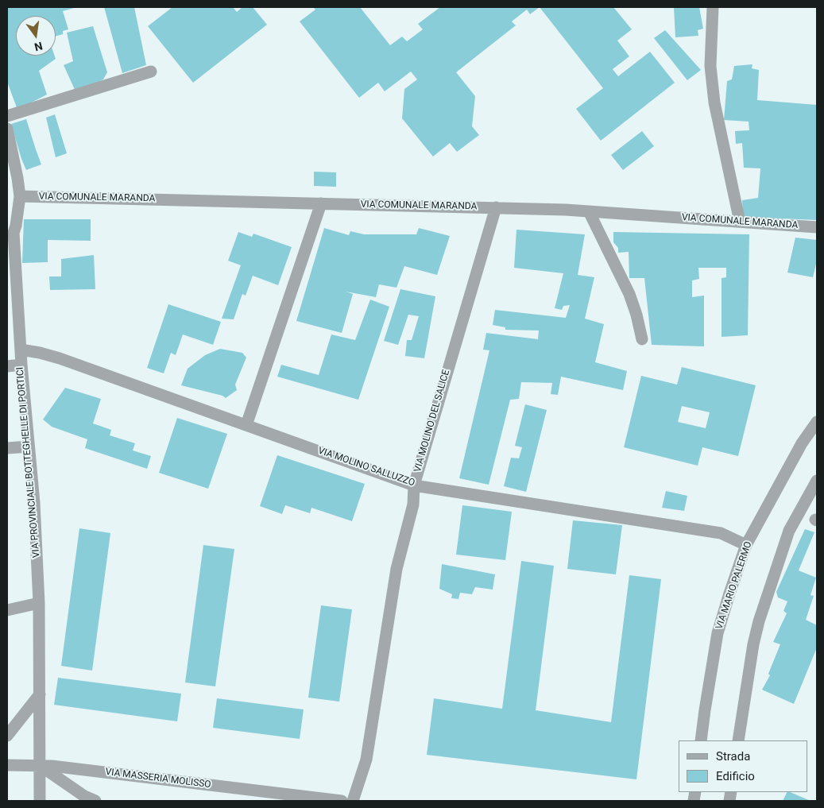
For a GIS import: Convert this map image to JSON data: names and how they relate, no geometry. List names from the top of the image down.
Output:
{
  "streets": {
    "street": [
      "VIA COMUNALE MARANDA",
      "VIA MOLINO DEL SALICE",
      "VIA PROVINCIALE BOTTEGHELLE DI PORTICI",
      "VIA MOLINO SALLUZZO",
      "VIA MARIO PALERMO",
      "VIA MASSERIA MOLISSO"
    ]
  },
  "crossings": [
    ["VIA COMUNALE MARANDA", "VIA MOLINO DEL SALICE"],
    ["VIA COMUNALE MARANDA", "VIA PROVINCIALE BOTTEGHELLE DI PORTICI"],
    ["VIA MOLINO DEL SALICE", "VIA MOLINO SALLUZZO"],
    ["VIA PROVINCIALE BOTTEGHELLE DI PORTICI", "VIA MOLINO SALLUZZO"],
    ["VIA PROVINCIALE BOTTEGHELLE DI PORTICI", "VIA MASSERIA MOLISSO"],
    ["VIA MOLINO SALLUZZO", "VIA MARIO PALERMO"]
  ],
  "legend": ["Strada", "Edificio"],
  "north": "bottom"
}
